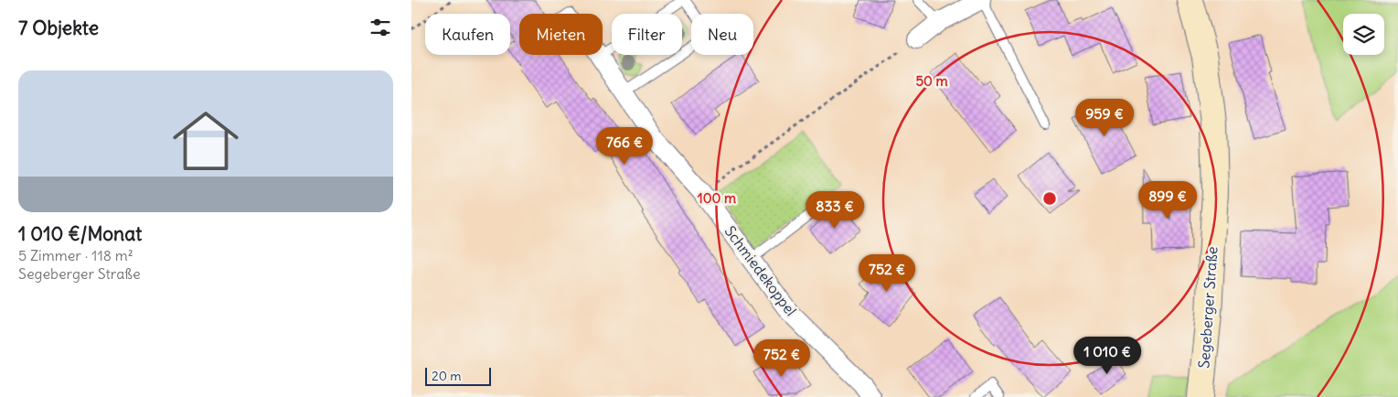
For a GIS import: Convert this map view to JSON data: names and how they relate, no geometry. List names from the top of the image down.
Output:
{
  "streets": {
    "main road": ["Segeberger Straße"],
    "street": ["Schmiedekoppel"]
  },
  "scale_bar": "20 m",
  "page": {
    "heading": "7 Objekte",
    "chip": [
      "Kaufen",
      "Mieten",
      "Filter",
      "Neu"
    ],
    "list": [
      {
        "name": "1 010 €/Monat",
        "note": "5 Zimmer · 118 m² · Segeberger Straße"
      }
    ],
    "price": [
      "959 €",
      "766 €",
      "899 €",
      "833 €",
      "752 €",
      "1 010 €",
      "752 €"
    ],
    "scale": "20 m"
  },
  "rings": ["50 m", "100 m"]
}
